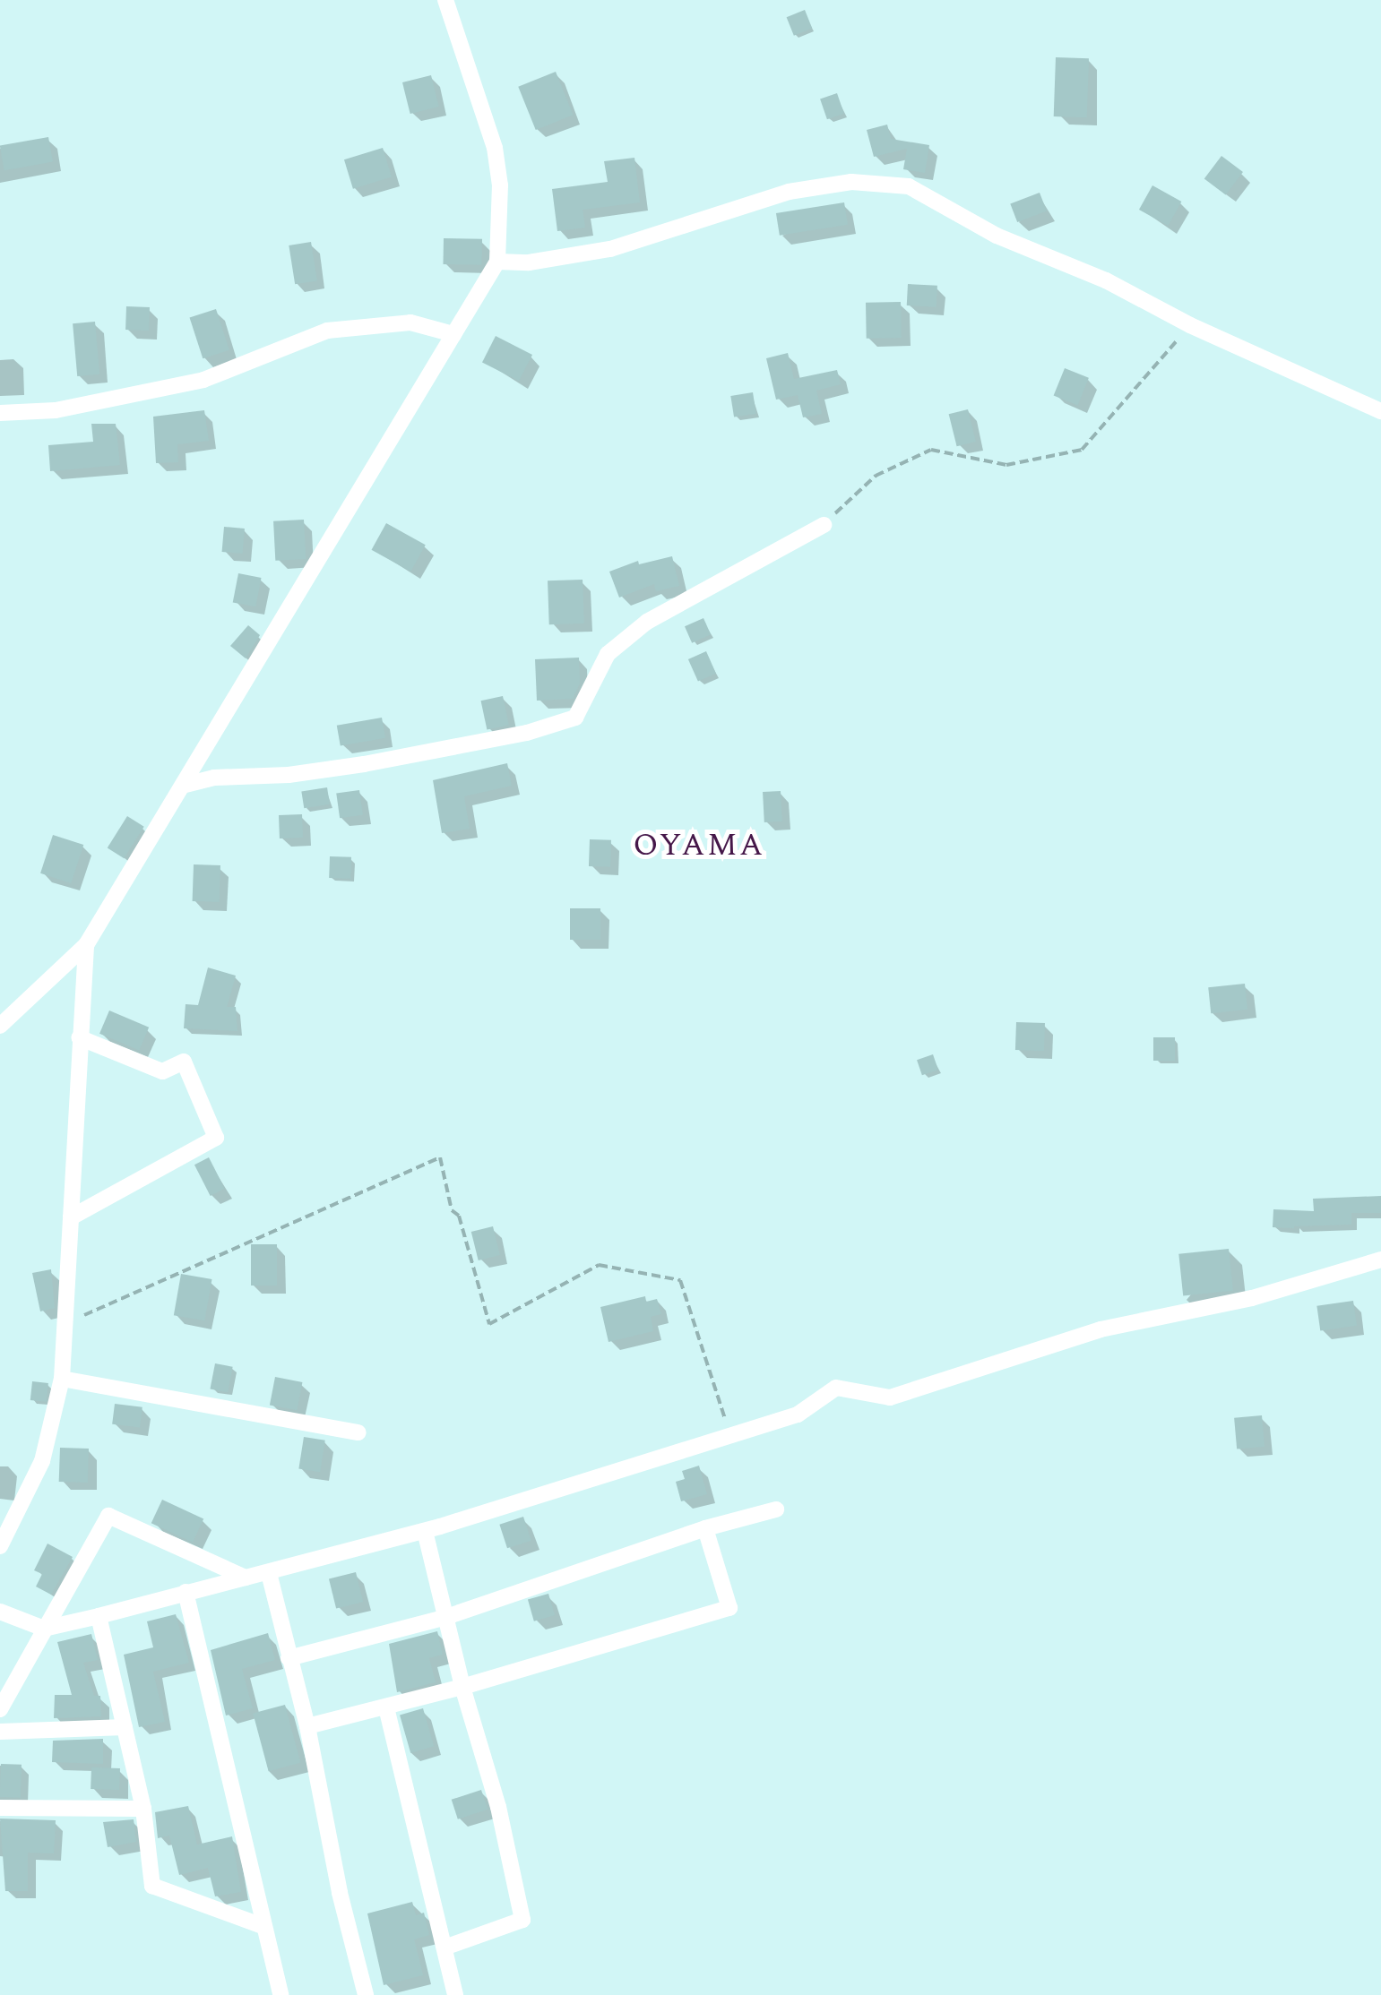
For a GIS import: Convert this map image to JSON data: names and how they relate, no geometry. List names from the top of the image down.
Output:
{
  "districts": ["OYAMA"]
}
